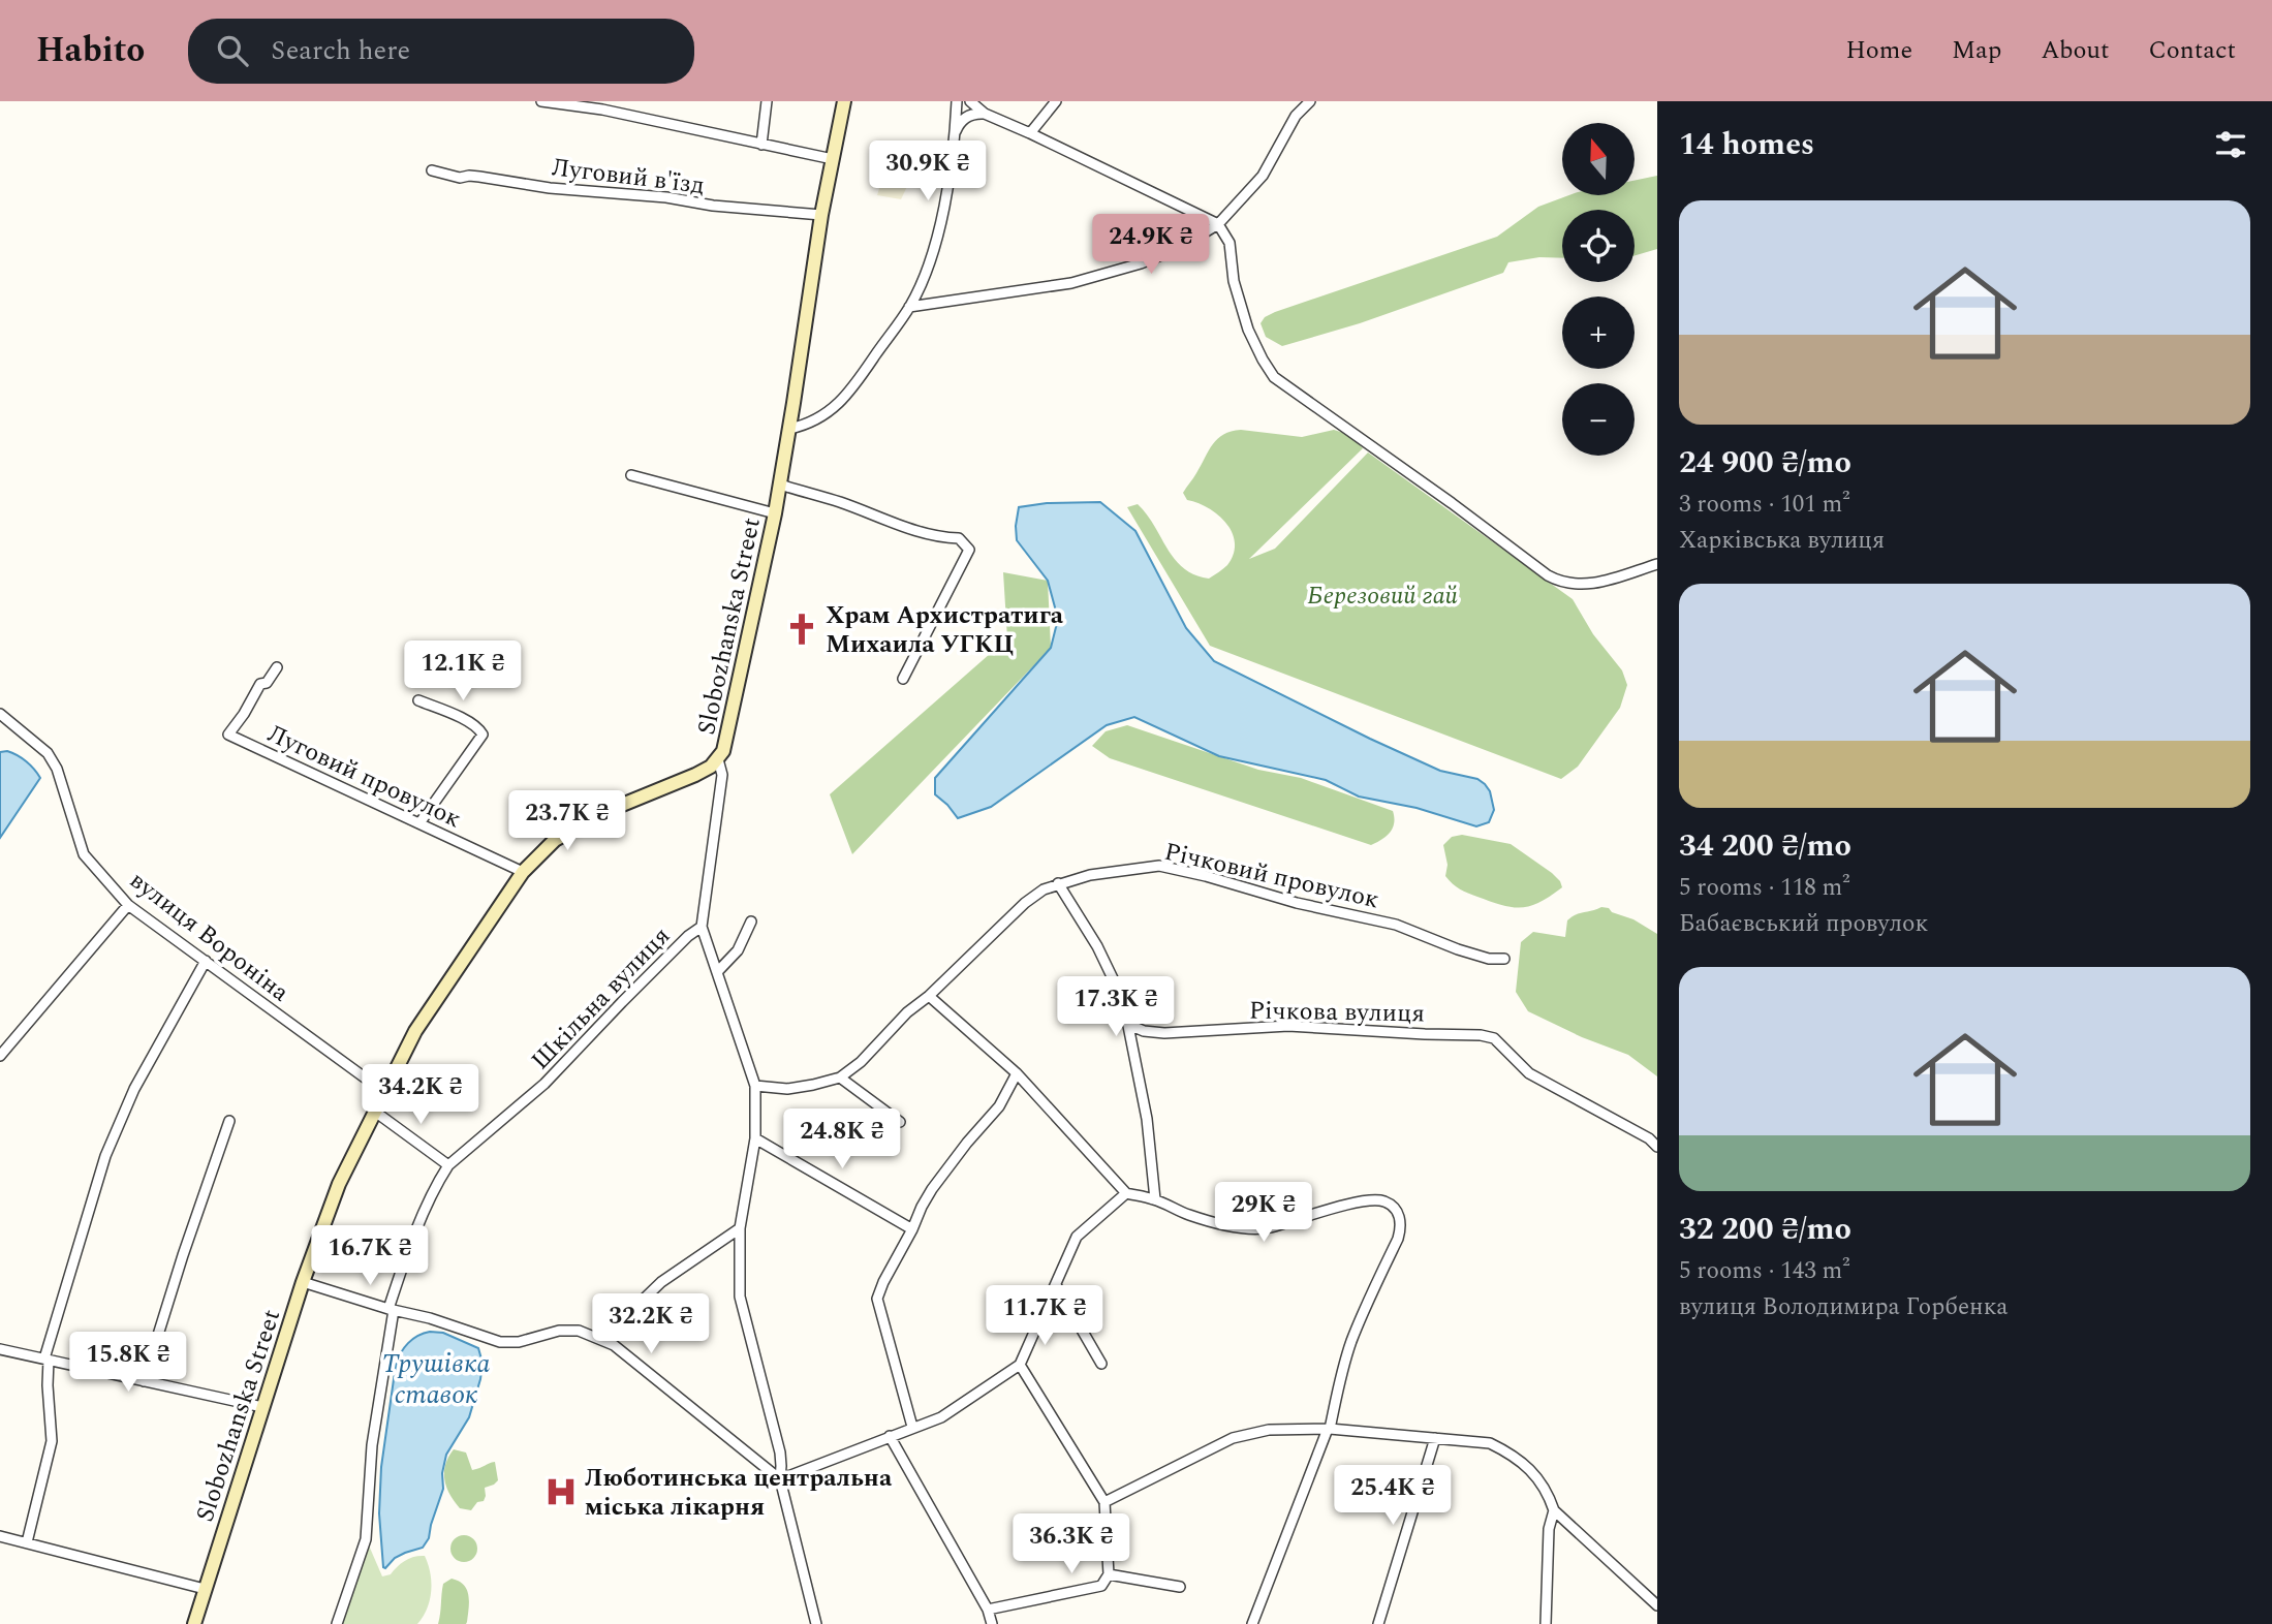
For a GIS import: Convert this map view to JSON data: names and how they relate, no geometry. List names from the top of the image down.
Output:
{
  "streets": {
    "street": [
      "Луговий в'їзд",
      "Slobozhanska Street",
      "Луговий провулок",
      "Річковий провулок",
      "вулиця Вороніна",
      "Шкільна вулиця",
      "Річкова вулиця"
    ]
  },
  "crossings": [
    ["Луговий в'їзд", "Slobozhanska Street"],
    ["Slobozhanska Street", "Луговий провулок"],
    ["Slobozhanska Street", "вулиця Вороніна"]
  ],
  "water": ["Трушівка ставок"],
  "parks": ["Березовий гай"],
  "places": {
    "church": ["Храм Архистратига Михаила УГКЦ"],
    "hospital": ["Люботинська центральна міська лікарня"]
  },
  "north": "top",
  "page": {
    "header": "Habito",
    "search": "Search here",
    "nav": [
      "Home",
      "Map",
      "About",
      "Contact"
    ],
    "heading": "14 homes",
    "map_buttons": ["+", "−"],
    "price": [
      "30.9K ₴",
      "24.9K ₴",
      "12.1K ₴",
      "23.7K ₴",
      "17.3K ₴",
      "34.2K ₴",
      "24.8K ₴",
      "29K ₴",
      "16.7K ₴",
      "11.7K ₴",
      "32.2K ₴",
      "15.8K ₴",
      "25.4K ₴",
      "36.3K ₴"
    ],
    "list": [
      {
        "name": "24 900 ₴/mo",
        "note": "3 rooms · 101 m² · Харківська вулиця"
      },
      {
        "name": "34 200 ₴/mo",
        "note": "5 rooms · 118 m² · Бабаєвський провулок"
      },
      {
        "name": "32 200 ₴/mo",
        "note": "5 rooms · 143 m² · вулиця Володимира Горбенка"
      }
    ]
  }
}
